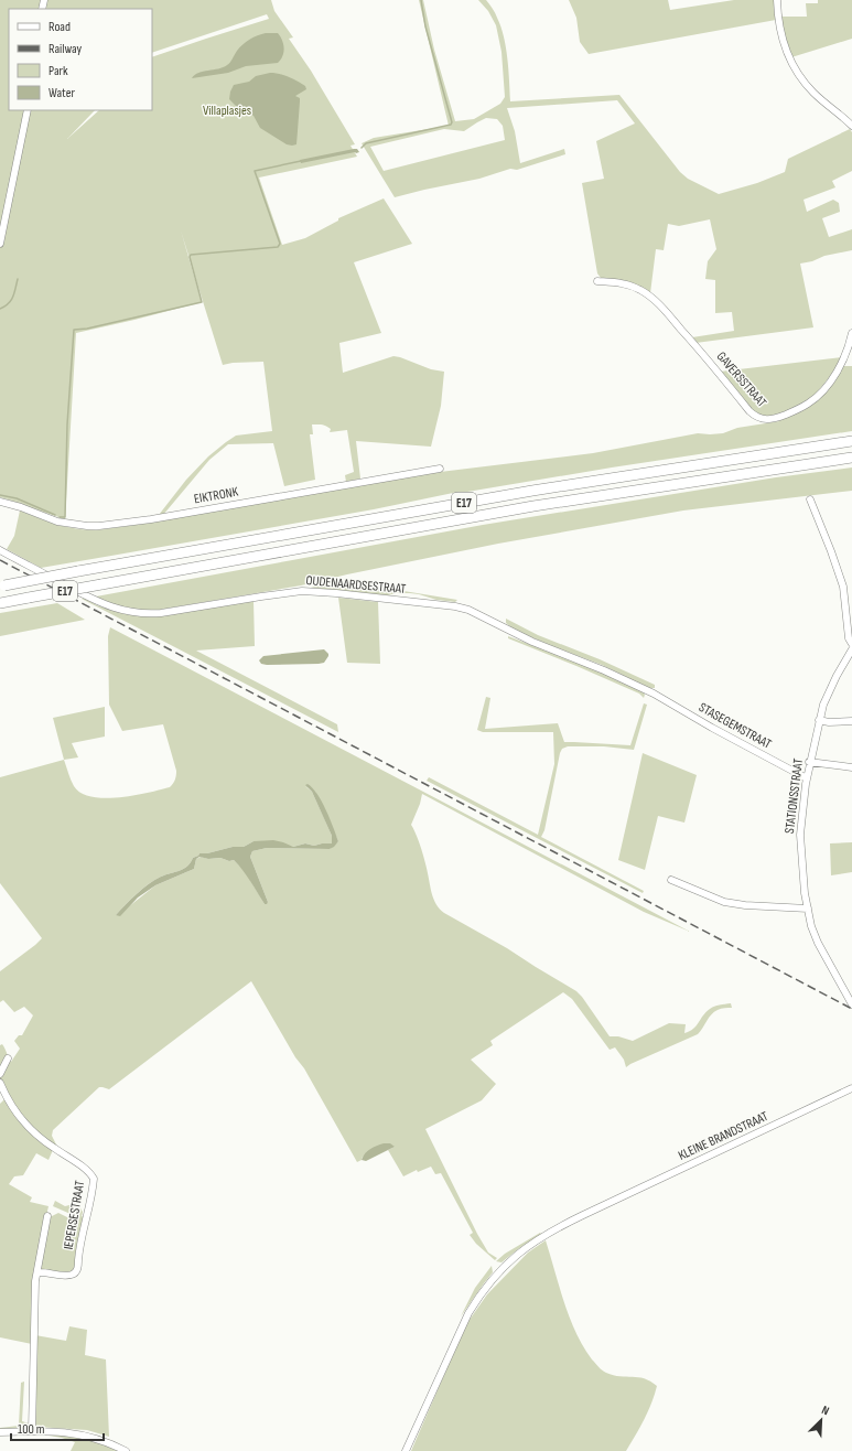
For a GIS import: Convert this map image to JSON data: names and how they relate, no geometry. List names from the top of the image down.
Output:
{
  "streets": {
    "highway": ["E17"],
    "street": [
      "GAVERSSTRAAT",
      "EIKTRONK",
      "OUDENAARDSESTRAAT",
      "STASEGEMSTRAAT",
      "STATIONSSTRAAT",
      "KLEINE BRANDSTRAAT",
      "IEPERSESTRAAT"
    ]
  },
  "crossings": [
    ["OUDENAARDSESTRAAT", "STASEGEMSTRAAT"],
    ["STASEGEMSTRAAT", "STATIONSSTRAAT"]
  ],
  "parks": ["Villaplasjes"],
  "legend": [
    "Road",
    "Railway",
    "Park",
    "Water"
  ],
  "scale_bar": "100 m",
  "north": "top right"
}
